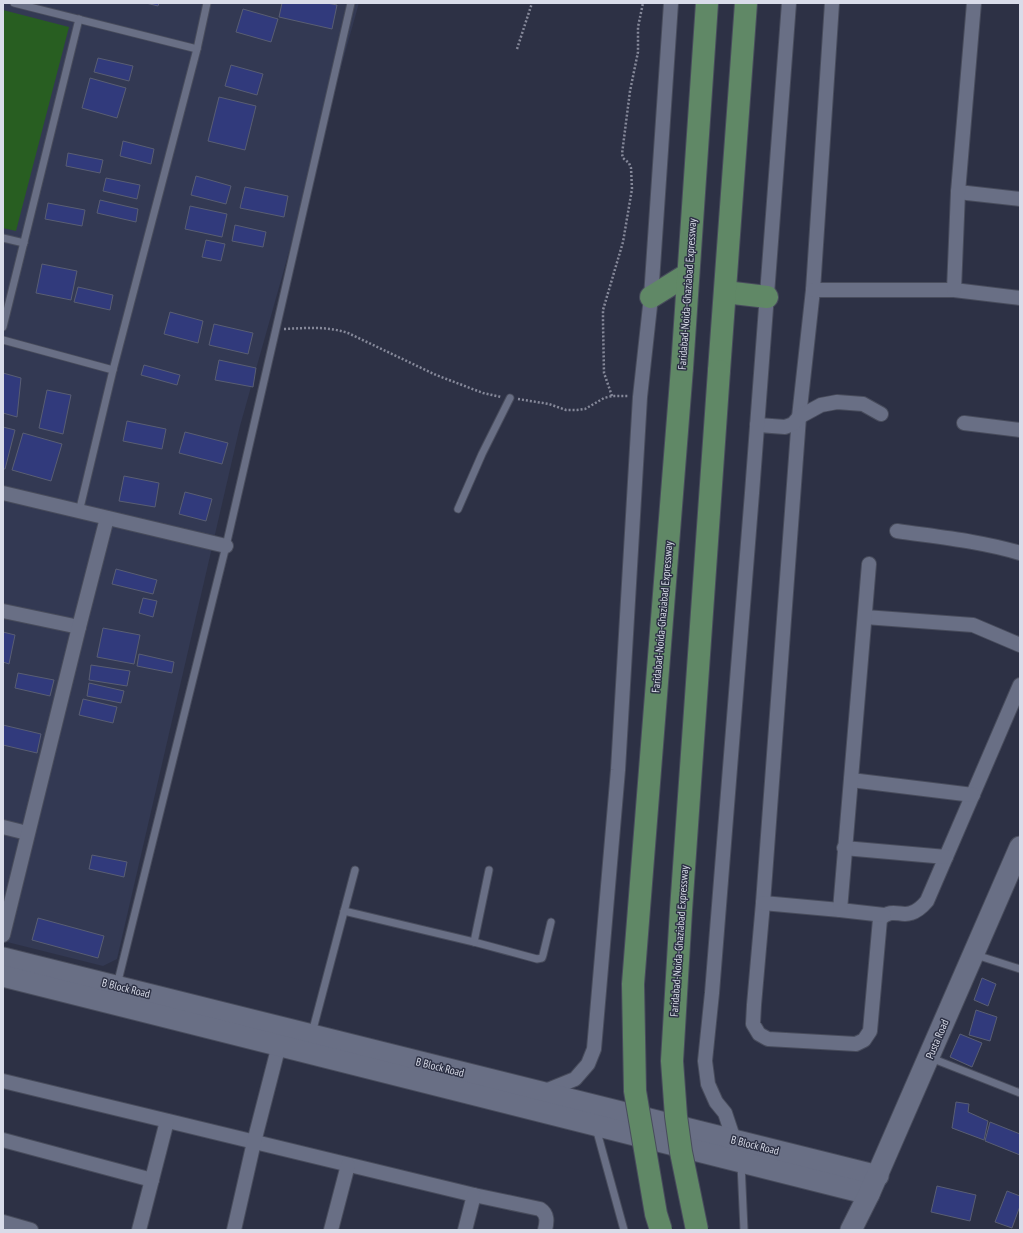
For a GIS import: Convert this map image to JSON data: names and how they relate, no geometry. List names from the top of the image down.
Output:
{
  "streets": {
    "main road": ["Faridabad-Noida-Ghaziabad Expressway"],
    "street": ["B Block Road", "Pusta Road"]
  },
  "crossings": [
    ["B Block Road", "Pusta Road"]
  ]
}
